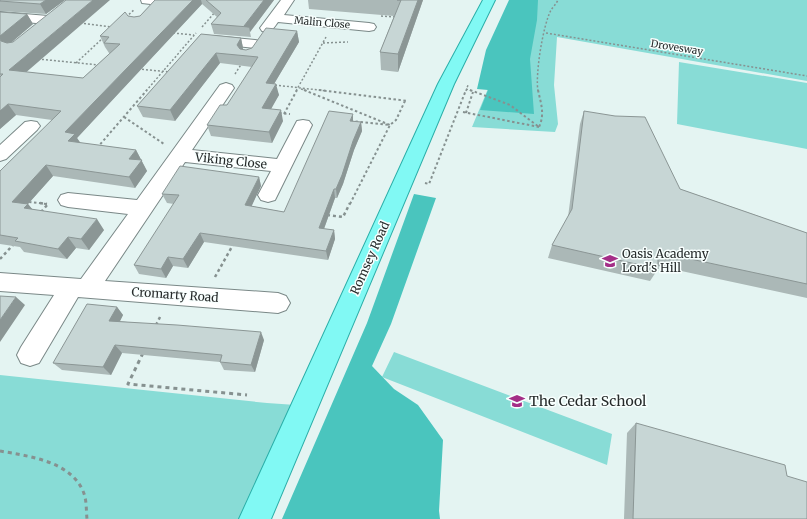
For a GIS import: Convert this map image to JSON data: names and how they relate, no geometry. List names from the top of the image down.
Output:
{
  "streets": {
    "main road": ["Romsey Road"],
    "street": ["Malin Close", "Viking Close", "Cromarty Road"],
    "path": ["Drovesway"]
  },
  "crossings": [
    ["Viking Close", "Cromarty Road"]
  ],
  "places": {
    "school or university": ["Oasis Academy Lord's Hill", "The Cedar School"]
  }
}
